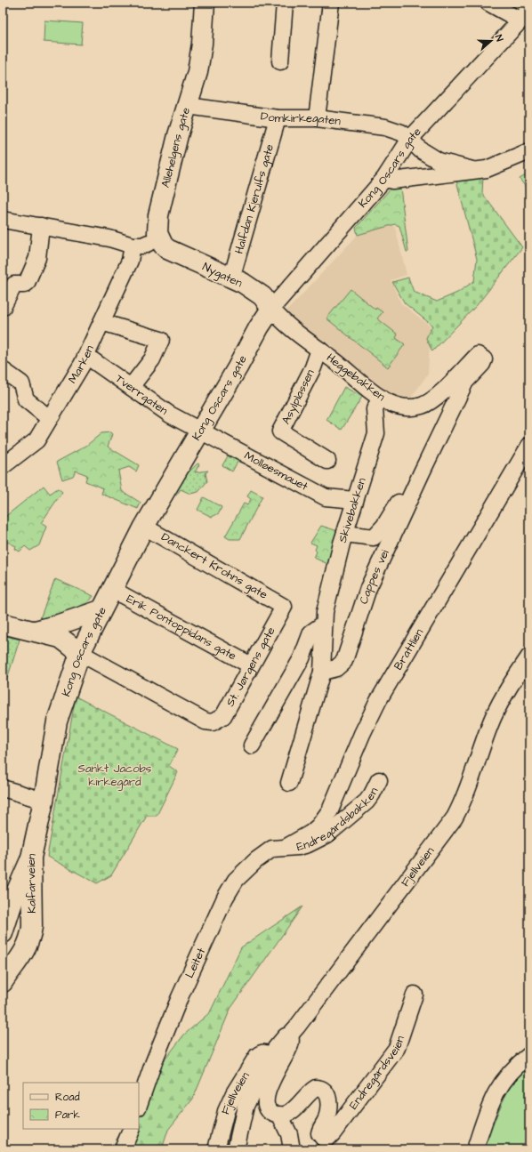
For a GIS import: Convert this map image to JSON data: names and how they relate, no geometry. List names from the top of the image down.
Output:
{
  "streets": {
    "main road": [
      "Allehelgens gate",
      "Kong Oscars gate",
      "Nygaten",
      "Kalfarveien"
    ],
    "street": [
      "Domkirkegaten",
      "Halfdan Kjerulfs gate",
      "Marken",
      "Heggebakken",
      "Tverrgaten",
      "Asylplassen",
      "Molløesmauet",
      "Skivebakken",
      "Danckert Krohns gate",
      "Cappes vei",
      "Erik Pontoppidans gate",
      "Brattlien",
      "St. Jørgens gate",
      "Endregårdsbakken",
      "Fjellveien",
      "Leitet",
      "Endregårdsveien"
    ]
  },
  "crossings": [
    ["Domkirkegaten", "Allehelgens gate"],
    ["Domkirkegaten", "Kong Oscars gate"],
    ["Domkirkegaten", "Halfdan Kjerulfs gate"],
    ["Allehelgens gate", "Nygaten"],
    ["Kong Oscars gate", "Nygaten"],
    ["Kong Oscars gate", "Heggebakken"],
    ["Kong Oscars gate", "Tverrgaten"],
    ["Kong Oscars gate", "Molløesmauet"],
    ["Kong Oscars gate", "Danckert Krohns gate"],
    ["Kong Oscars gate", "Erik Pontoppidans gate"],
    ["Kong Oscars gate", "St. Jørgens gate"],
    ["Kong Oscars gate", "Kalfarveien"],
    ["Halfdan Kjerulfs gate", "Nygaten"],
    ["Nygaten", "Heggebakken"],
    ["Marken", "Tverrgaten"],
    ["Heggebakken", "Asylplassen"],
    ["Heggebakken", "Skivebakken"],
    ["Heggebakken", "Cappes vei"],
    ["Tverrgaten", "Molløesmauet"],
    ["Molløesmauet", "Skivebakken"],
    ["Skivebakken", "Cappes vei"],
    ["Danckert Krohns gate", "St. Jørgens gate"],
    ["Erik Pontoppidans gate", "St. Jørgens gate"],
    ["Brattlien", "Endregårdsbakken"],
    ["Brattlien", "Leitet"],
    ["Endregårdsbakken", "Leitet"]
  ],
  "parks": ["Sankt Jacobs kirkegård"],
  "legend": ["Road", "Park"],
  "north": "right"
}
